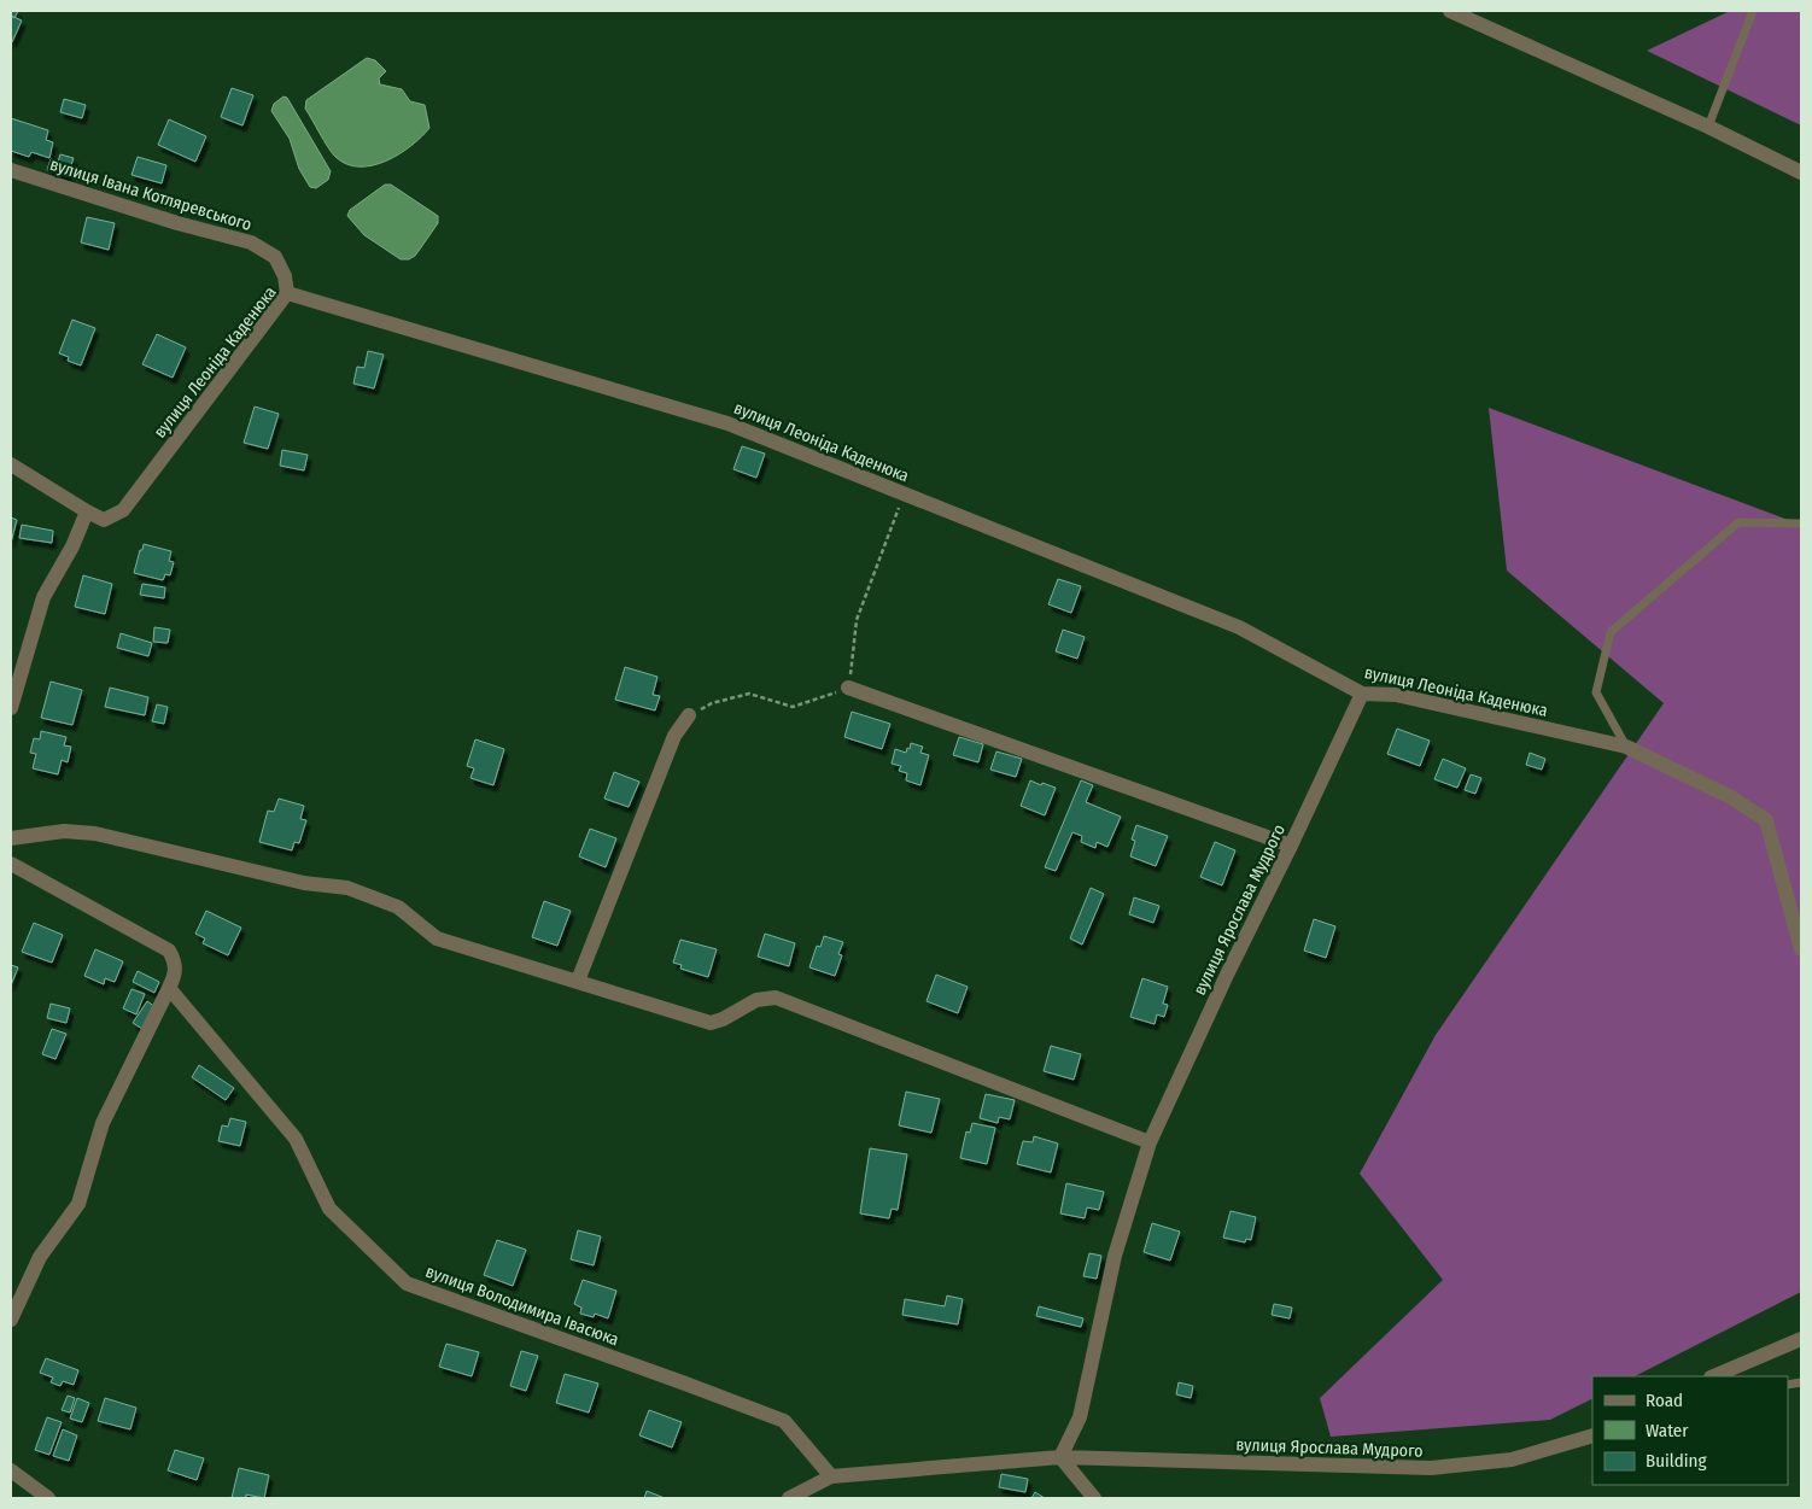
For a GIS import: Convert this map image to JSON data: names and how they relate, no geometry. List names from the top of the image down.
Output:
{
  "streets": {
    "street": [
      "вулиця Івана Котляревського",
      "вулиця Леоніда Каденюка",
      "вулиця Ярослава Мудрого",
      "вулиця Володимира Івасюка"
    ]
  },
  "crossings": [
    ["вулиця Івана Котляревського", "вулиця Леоніда Каденюка"],
    ["вулиця Леоніда Каденюка", "вулиця Ярослава Мудрого"],
    ["вулиця Ярослава Мудрого", "вулиця Володимира Івасюка"]
  ],
  "legend": ["Road", "Water", "Building"]
}
